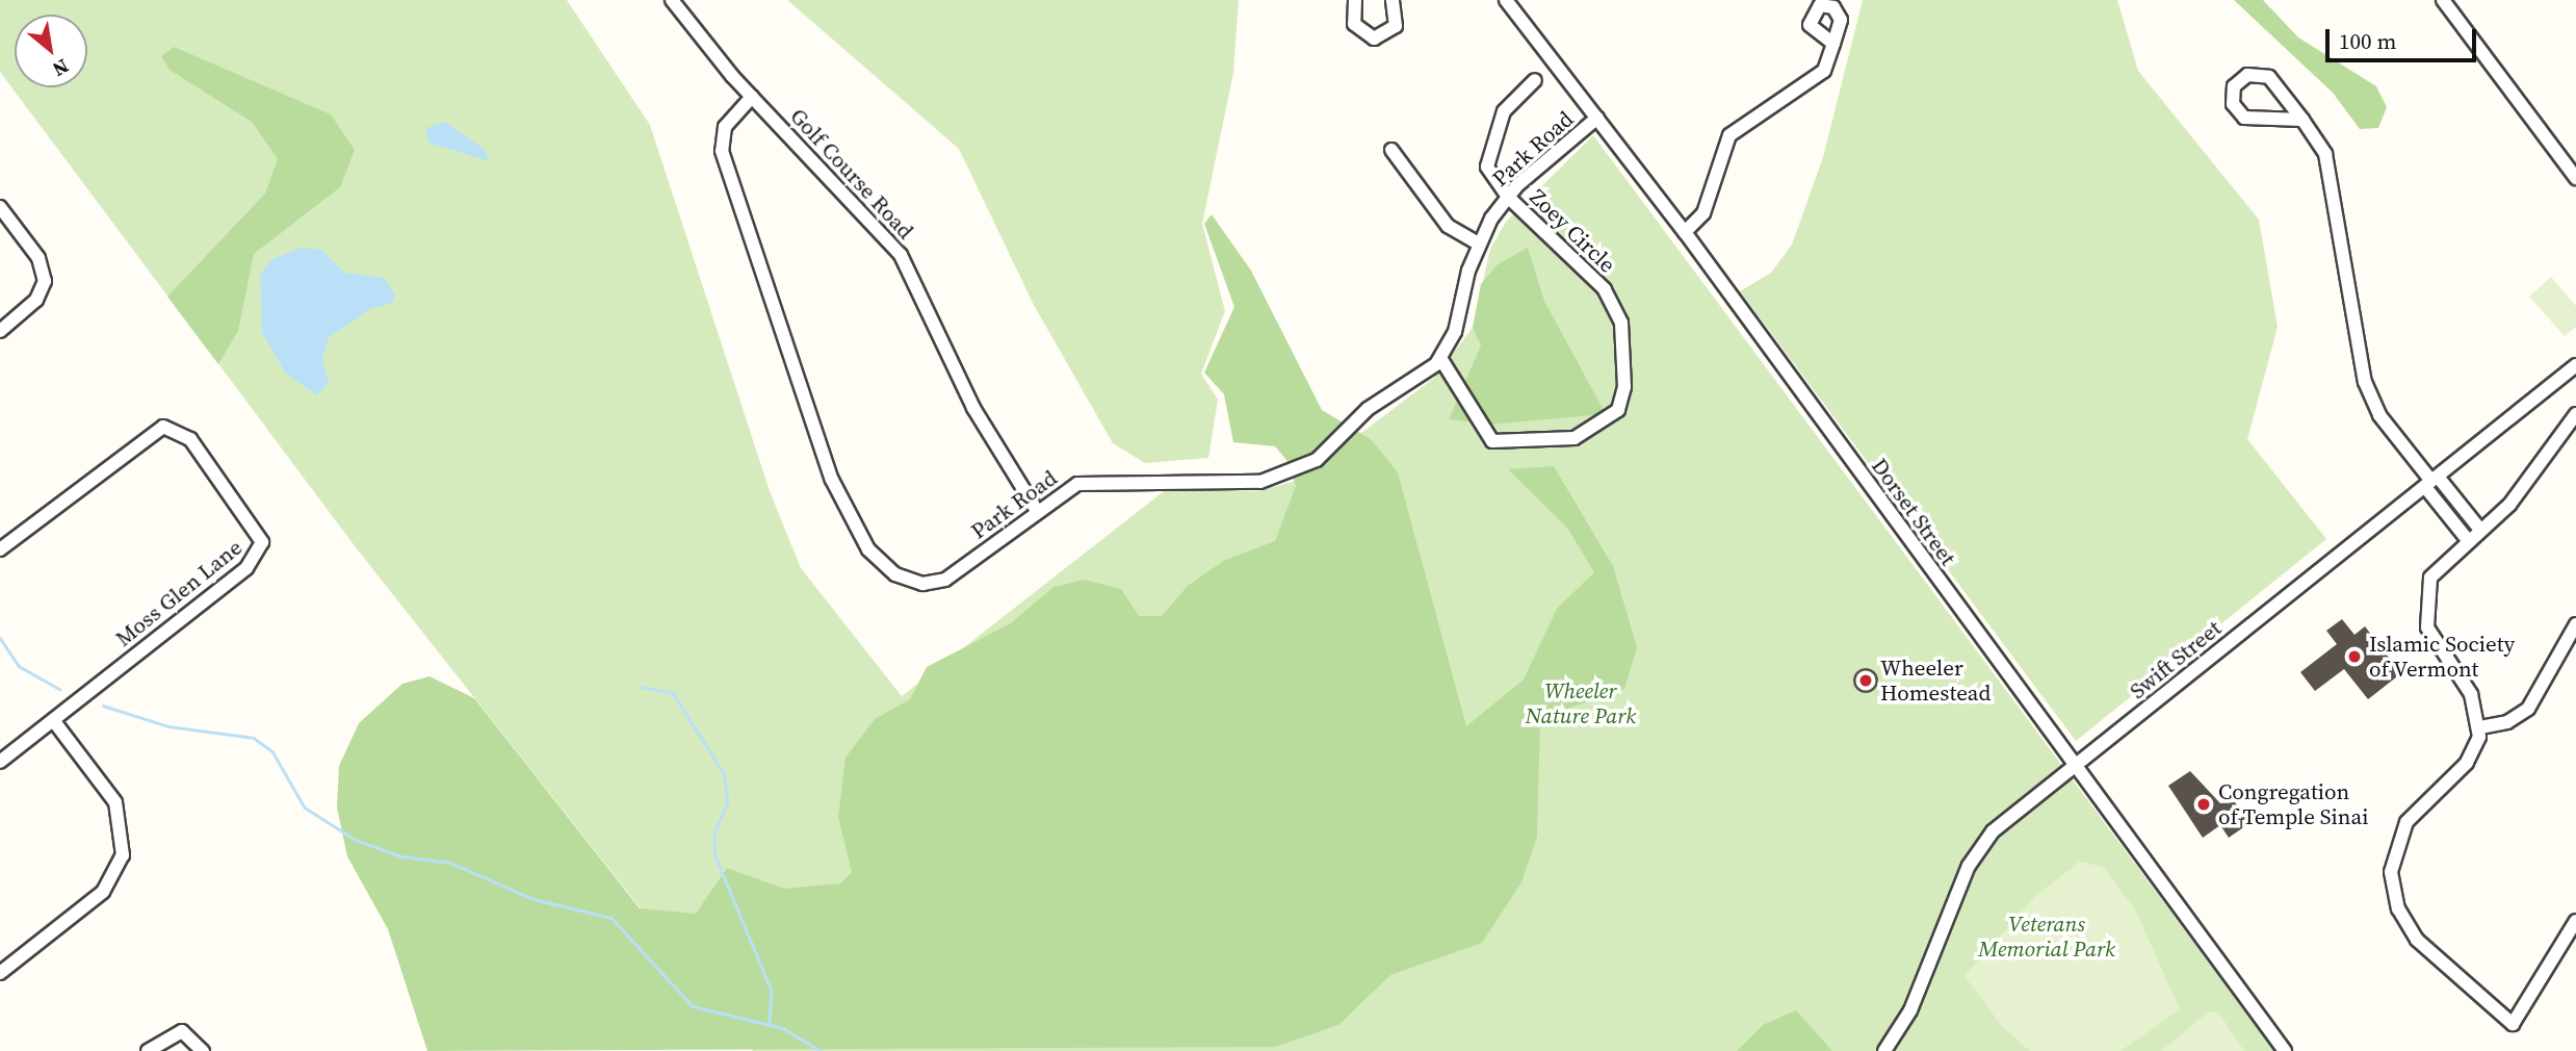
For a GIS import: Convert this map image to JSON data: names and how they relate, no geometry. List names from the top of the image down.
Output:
{
  "streets": {
    "street": [
      "Park Road",
      "Golf Course Road",
      "Zoey Circle",
      "Dorset Street",
      "Moss Glen Lane",
      "Swift Street"
    ]
  },
  "crossings": [
    ["Park Road", "Golf Course Road"],
    ["Park Road", "Zoey Circle"],
    ["Park Road", "Dorset Street"],
    ["Dorset Street", "Swift Street"]
  ],
  "parks": ["Wheeler Nature Park", "Veterans Memorial Park"],
  "places": ["Islamic Society of Vermont", "Wheeler Homestead", "Congregation of Temple Sinai"],
  "scale_bar": "100 m",
  "north": "bottom right"
}
